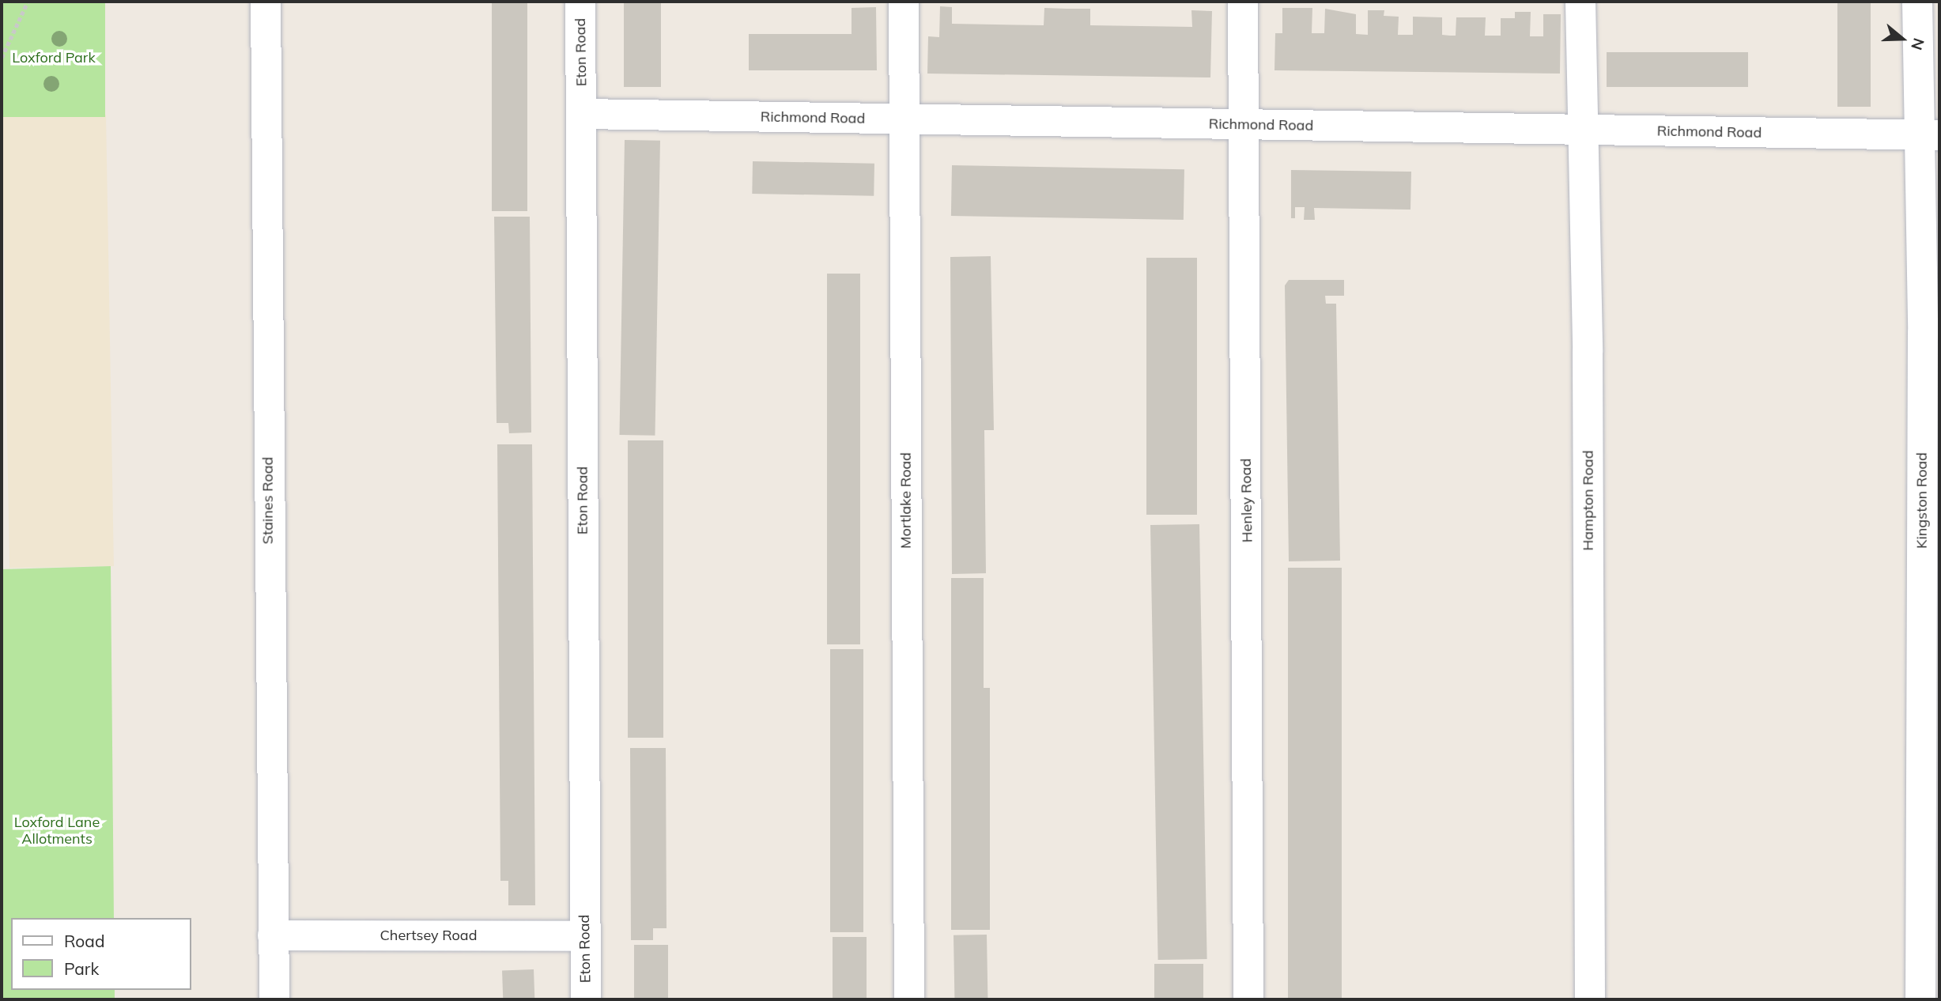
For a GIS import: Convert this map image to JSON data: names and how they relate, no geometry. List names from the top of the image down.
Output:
{
  "streets": {
    "street": [
      "Eton Road",
      "Richmond Road",
      "Staines Road",
      "Mortlake Road",
      "Henley Road",
      "Hampton Road",
      "Kingston Road",
      "Chertsey Road"
    ]
  },
  "crossings": [
    ["Eton Road", "Richmond Road"],
    ["Eton Road", "Chertsey Road"],
    ["Richmond Road", "Mortlake Road"],
    ["Richmond Road", "Henley Road"],
    ["Richmond Road", "Hampton Road"],
    ["Richmond Road", "Kingston Road"],
    ["Staines Road", "Chertsey Road"]
  ],
  "parks": ["Loxford Park", "Loxford Lane Allotments"],
  "legend": ["Road", "Park"],
  "north": "right"
}
